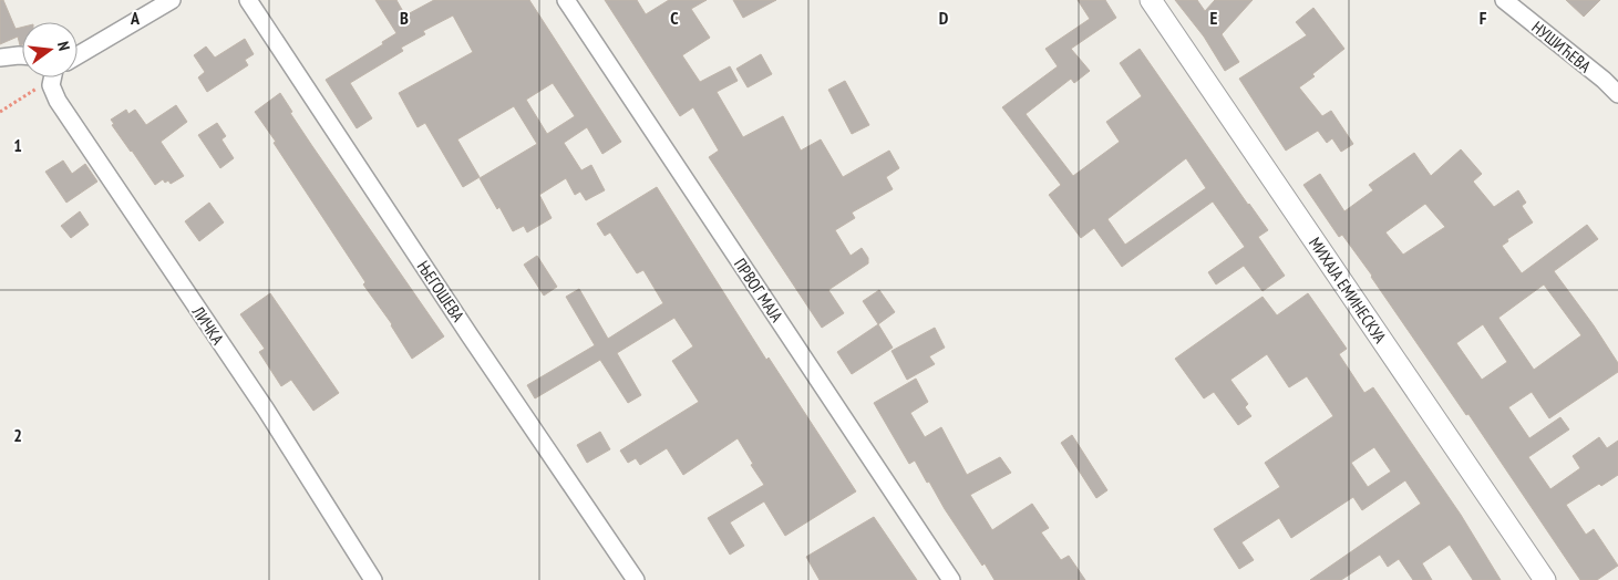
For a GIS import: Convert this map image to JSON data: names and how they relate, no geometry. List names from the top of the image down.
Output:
{
  "streets": {
    "street": [
      "НУШИЋЕВА",
      "ПРВОГ МАЈА",
      "МИХАЈА ЕМИНЕСКУА",
      "ЊЕГОШЕВА",
      "ЛИЧКА"
    ]
  },
  "north": "right",
  "grid": {
    "columns": [
      "A",
      "B",
      "C",
      "D",
      "E",
      "F"
    ],
    "rows": ["1", "2"]
  }
}
